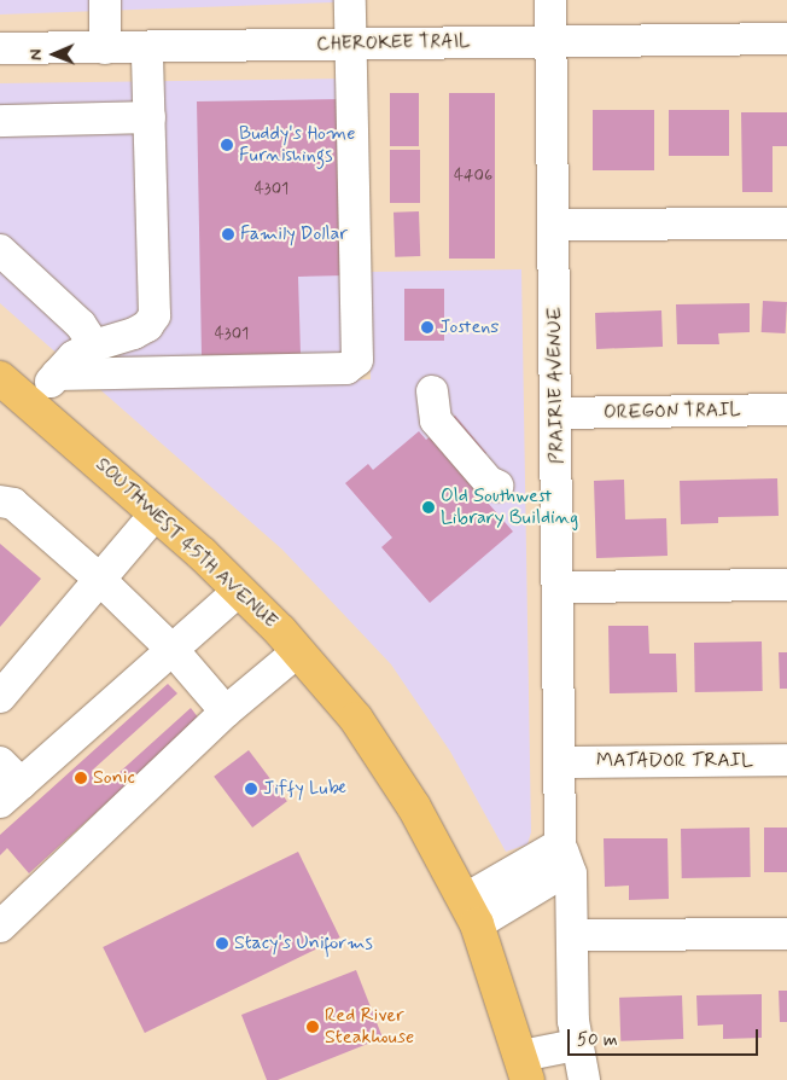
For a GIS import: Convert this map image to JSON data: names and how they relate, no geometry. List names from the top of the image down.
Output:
{
  "streets": {
    "main road": ["SOUTHWEST 45TH AVENUE"],
    "street": [
      "CHEROKEE TRAIL",
      "PRAIRIE AVENUE",
      "OREGON TRAIL",
      "MATADOR TRAIL"
    ]
  },
  "crossings": [
    ["CHEROKEE TRAIL", "PRAIRIE AVENUE"],
    ["PRAIRIE AVENUE", "OREGON TRAIL"],
    ["PRAIRIE AVENUE", "SOUTHWEST 45TH AVENUE"],
    ["PRAIRIE AVENUE", "MATADOR TRAIL"]
  ],
  "places": [
    "Buddy's Home Furnishings",
    "Family Dollar",
    "Jostens",
    "Old Southwest Library Building",
    "Sonic",
    "Jiffy Lube",
    "Stacy's Uniforms",
    "Red River Steakhouse"
  ],
  "house_numbers": ["4406", "4301", "4301"],
  "scale_bar": "50 m",
  "north": "left"
}
